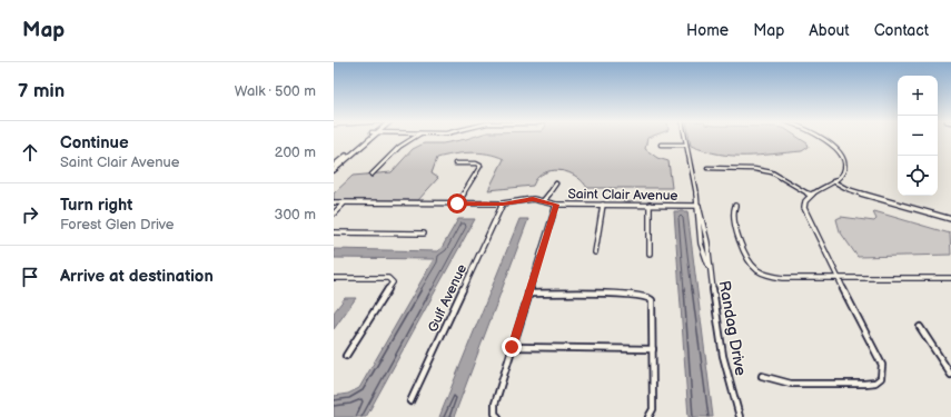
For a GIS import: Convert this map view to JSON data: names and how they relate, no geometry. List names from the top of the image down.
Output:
{
  "streets": {
    "street": ["Saint Clair Avenue", "Gulf Avenue", "Randag Drive"]
  },
  "crossings": [
    ["Saint Clair Avenue", "Gulf Avenue"],
    ["Saint Clair Avenue", "Randag Drive"]
  ],
  "page": {
    "header": "Map",
    "nav": [
      "Home",
      "Map",
      "About",
      "Contact"
    ],
    "heading": ["7 min", "Walk · 500 m"],
    "map_buttons": ["+", "−"],
    "list": [
      ["Continue", "Saint Clair Avenue", "200 m"],
      ["Turn right", "Forest Glen Drive", "300 m"],
      "Arrive at destination"
    ]
  }
}
